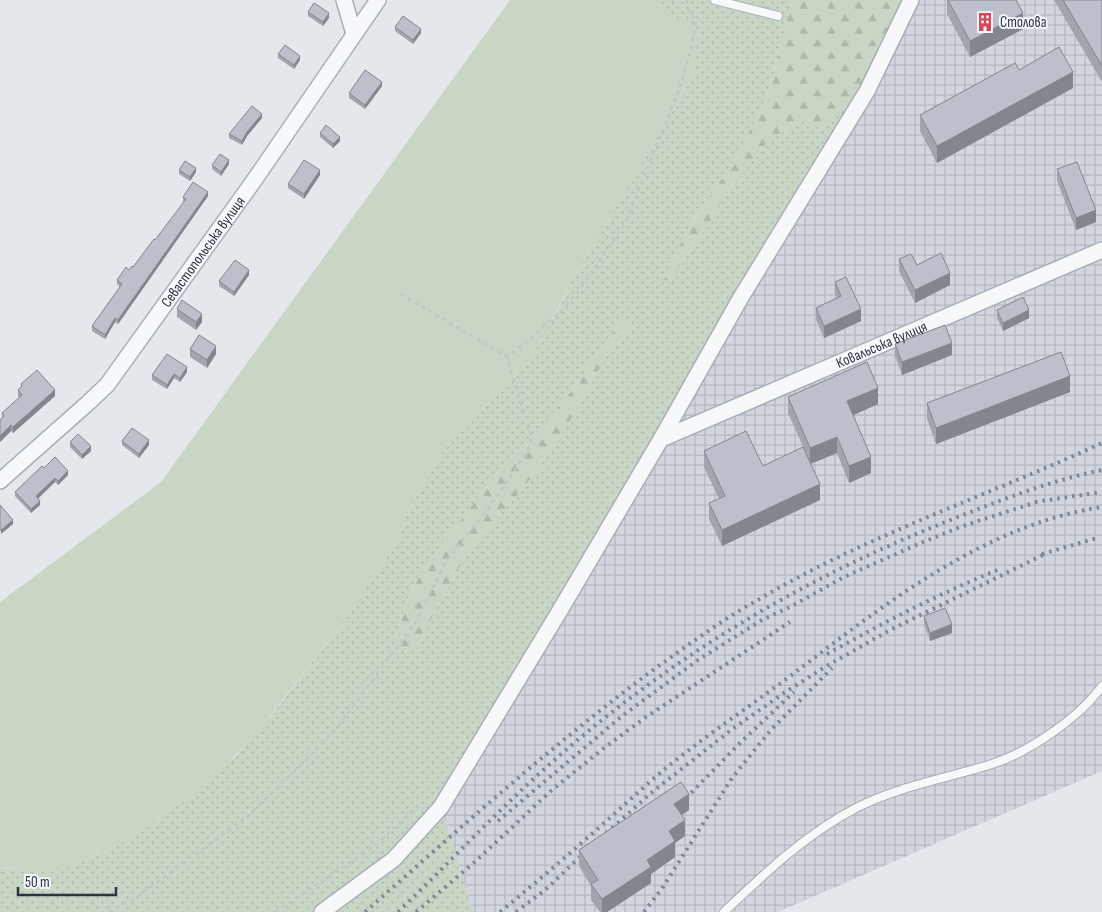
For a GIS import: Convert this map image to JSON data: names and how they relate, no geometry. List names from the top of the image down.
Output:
{
  "streets": {
    "street": ["Севастопольська вулиця", "Ковальська вулиця"]
  },
  "places": {
    "building": ["Столова"]
  },
  "scale_bar": "50 m"
}
